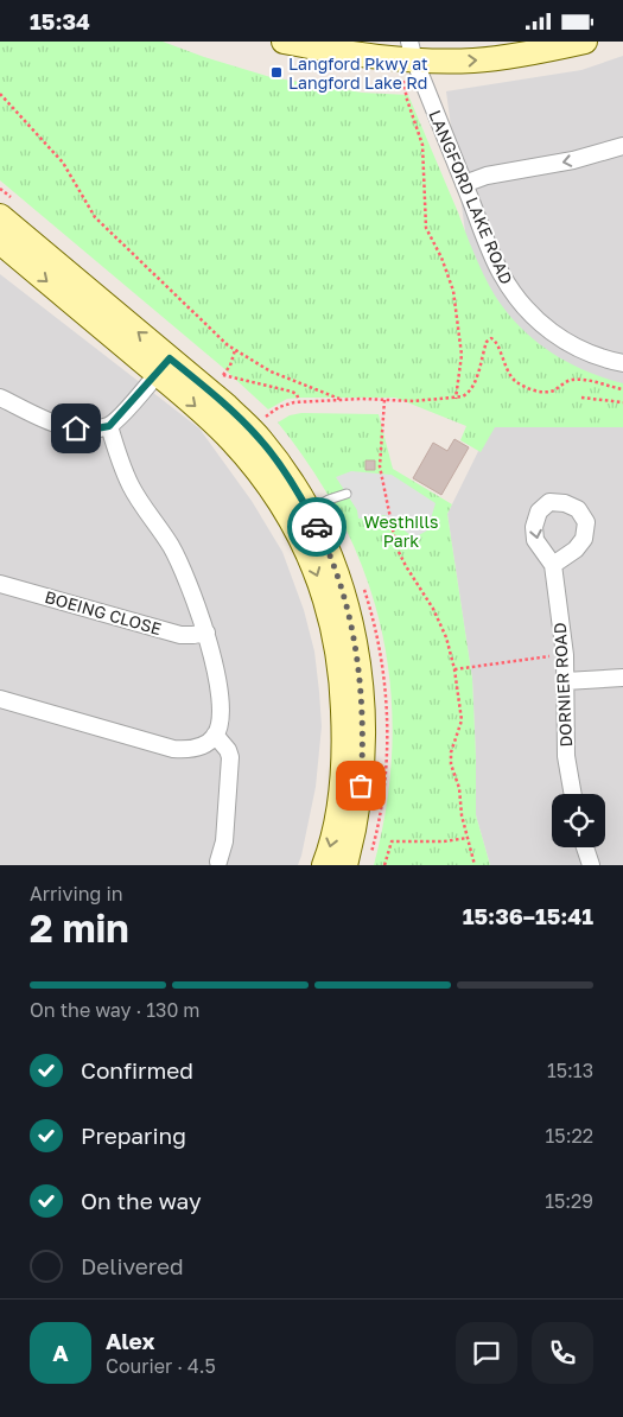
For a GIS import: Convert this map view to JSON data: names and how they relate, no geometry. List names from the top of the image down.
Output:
{
  "streets": {
    "street": ["LANGFORD LAKE ROAD", "BOEING CLOSE", "DORNIER ROAD"]
  },
  "parks": ["Westhills Park"],
  "places": {
    "transit": ["Langford Pkwy at Langford Lake Rd"]
  },
  "page": {
    "status": "15:34",
    "heading": ["2 min", "Arriving in", "15:36–15:41"],
    "panel": ["Alex", "Courier · 4.5"],
    "bar": "On the way · 130 m",
    "list": [
      ["Confirmed", "15:13"],
      ["Preparing", "15:22"],
      ["On the way", "15:29"],
      "Delivered"
    ],
    "round": "A"
  }
}
